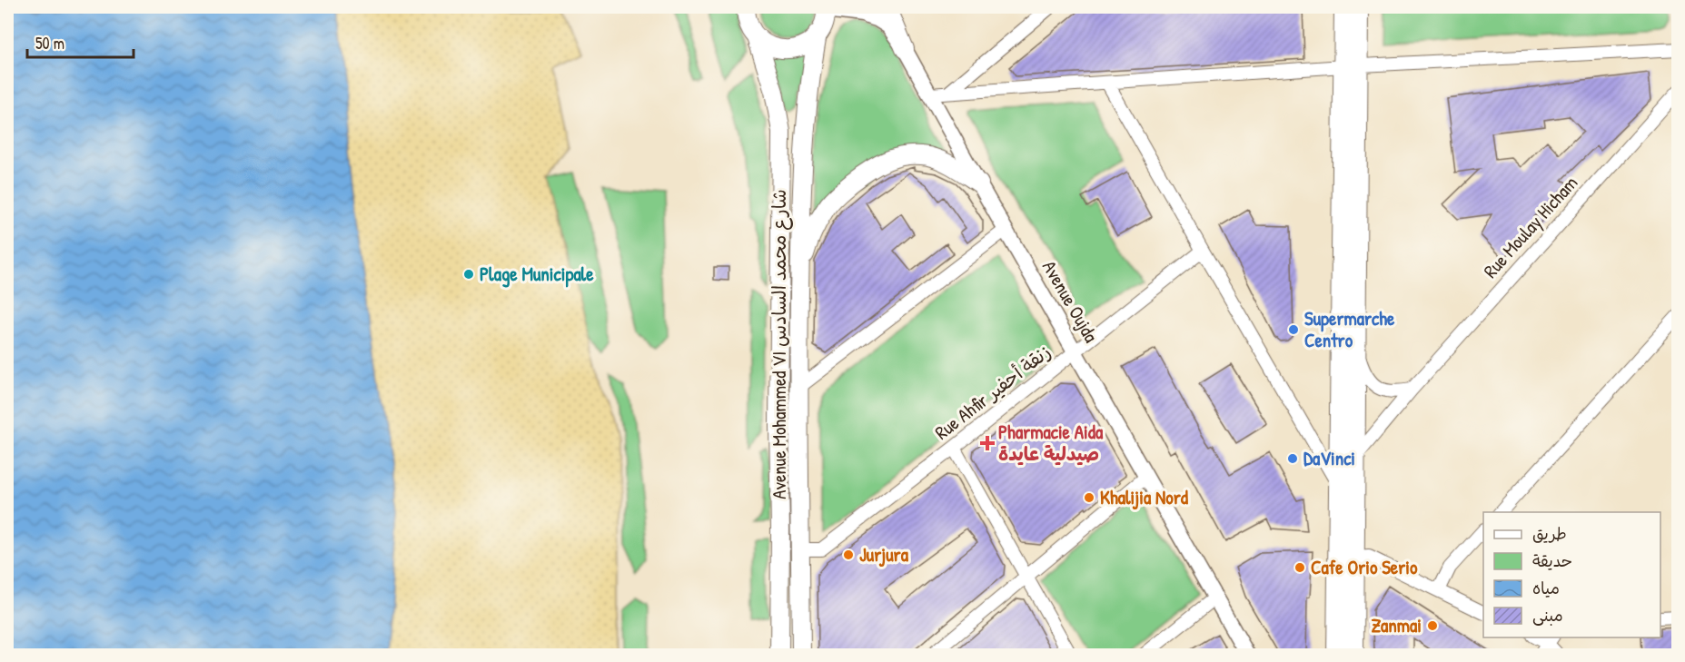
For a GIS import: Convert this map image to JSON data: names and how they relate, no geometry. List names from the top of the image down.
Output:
{
  "streets": {
    "main road": ["Avenue Mohammed VI شارع محمد السادس"],
    "street": ["Rue Moulay Hicham", "Avenue Oujda", "Rue Ahfir زنقة أحفير"]
  },
  "crossings": [
    ["Avenue Oujda", "Avenue Mohammed VI شارع محمد السادس"],
    ["Avenue Oujda", "Rue Ahfir زنقة أحفير"],
    ["Avenue Mohammed VI شارع محمد السادس", "Rue Ahfir زنقة أحفير"]
  ],
  "places": {
    "other": [
      "Plage Municipale",
      "Supermarche Centro",
      "DaVinci",
      "Khalijia Nord",
      "Jurjura",
      "Cafe Orio Serio",
      "Zanmai"
    ],
    "health": ["Pharmacie Aida صيدلية عايدة"]
  },
  "legend": [
    "طريق",
    "حديقة",
    "مياه",
    "مبنى"
  ],
  "scale_bar": "50 m"
}
